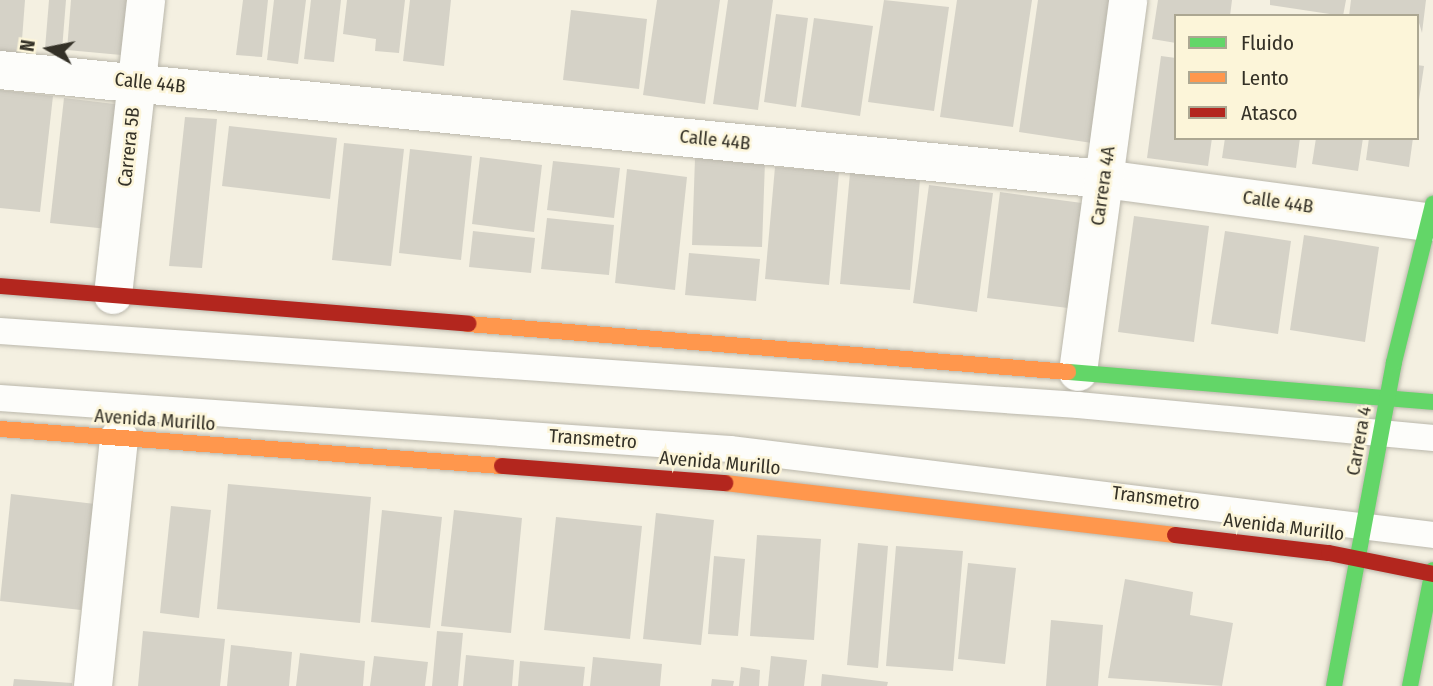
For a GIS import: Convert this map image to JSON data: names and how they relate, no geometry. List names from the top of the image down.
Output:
{
  "streets": {
    "main road": ["Avenida Murillo", "Carrera 4"],
    "street": ["Calle 44B", "Carrera 5B", "Carrera 4A"],
    "lane": ["Transmetro"]
  },
  "crossings": [
    ["Calle 44B", "Carrera 5B"],
    ["Calle 44B", "Carrera 4A"],
    ["Calle 44B", "Carrera 4"],
    ["Avenida Murillo", "Carrera 4"],
    ["Transmetro", "Carrera 4"]
  ],
  "legend": ["Fluido", "Lento", "Atasco"],
  "north": "left"
}
